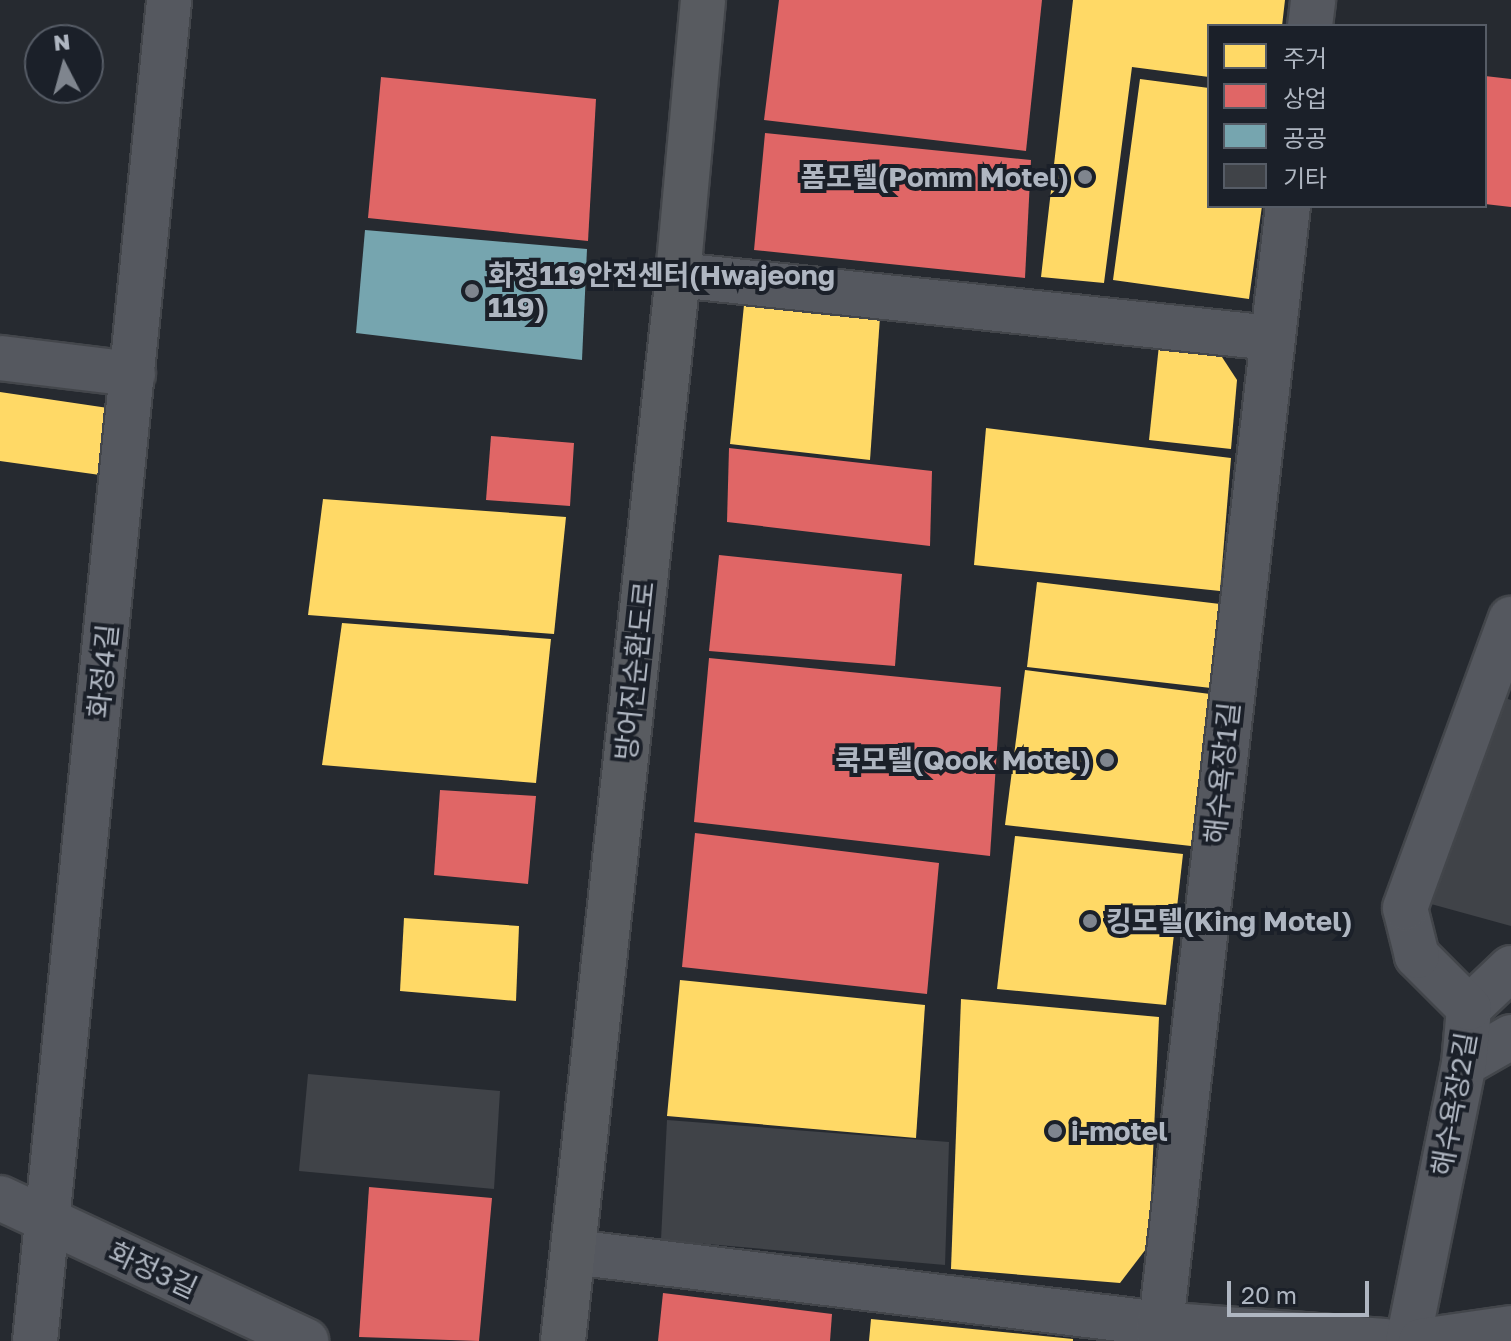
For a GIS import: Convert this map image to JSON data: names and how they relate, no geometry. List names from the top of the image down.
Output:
{
  "streets": {
    "main road": ["방어진순환도로"],
    "street": [
      "화정4길",
      "해수욕장1길",
      "해수욕장2길",
      "화정3길"
    ]
  },
  "crossings": [
    ["화정4길", "화정3길"]
  ],
  "places": [
    "폼모텔(Pomm Motel)",
    "화정119안전센터(Hwajeong 119)",
    "쿡모텔(Qook Motel)",
    "킹모텔(King Motel)",
    "i-motel"
  ],
  "legend": [
    "주거",
    "상업",
    "공공",
    "기타"
  ],
  "scale_bar": "20 m",
  "north": "top"
}
